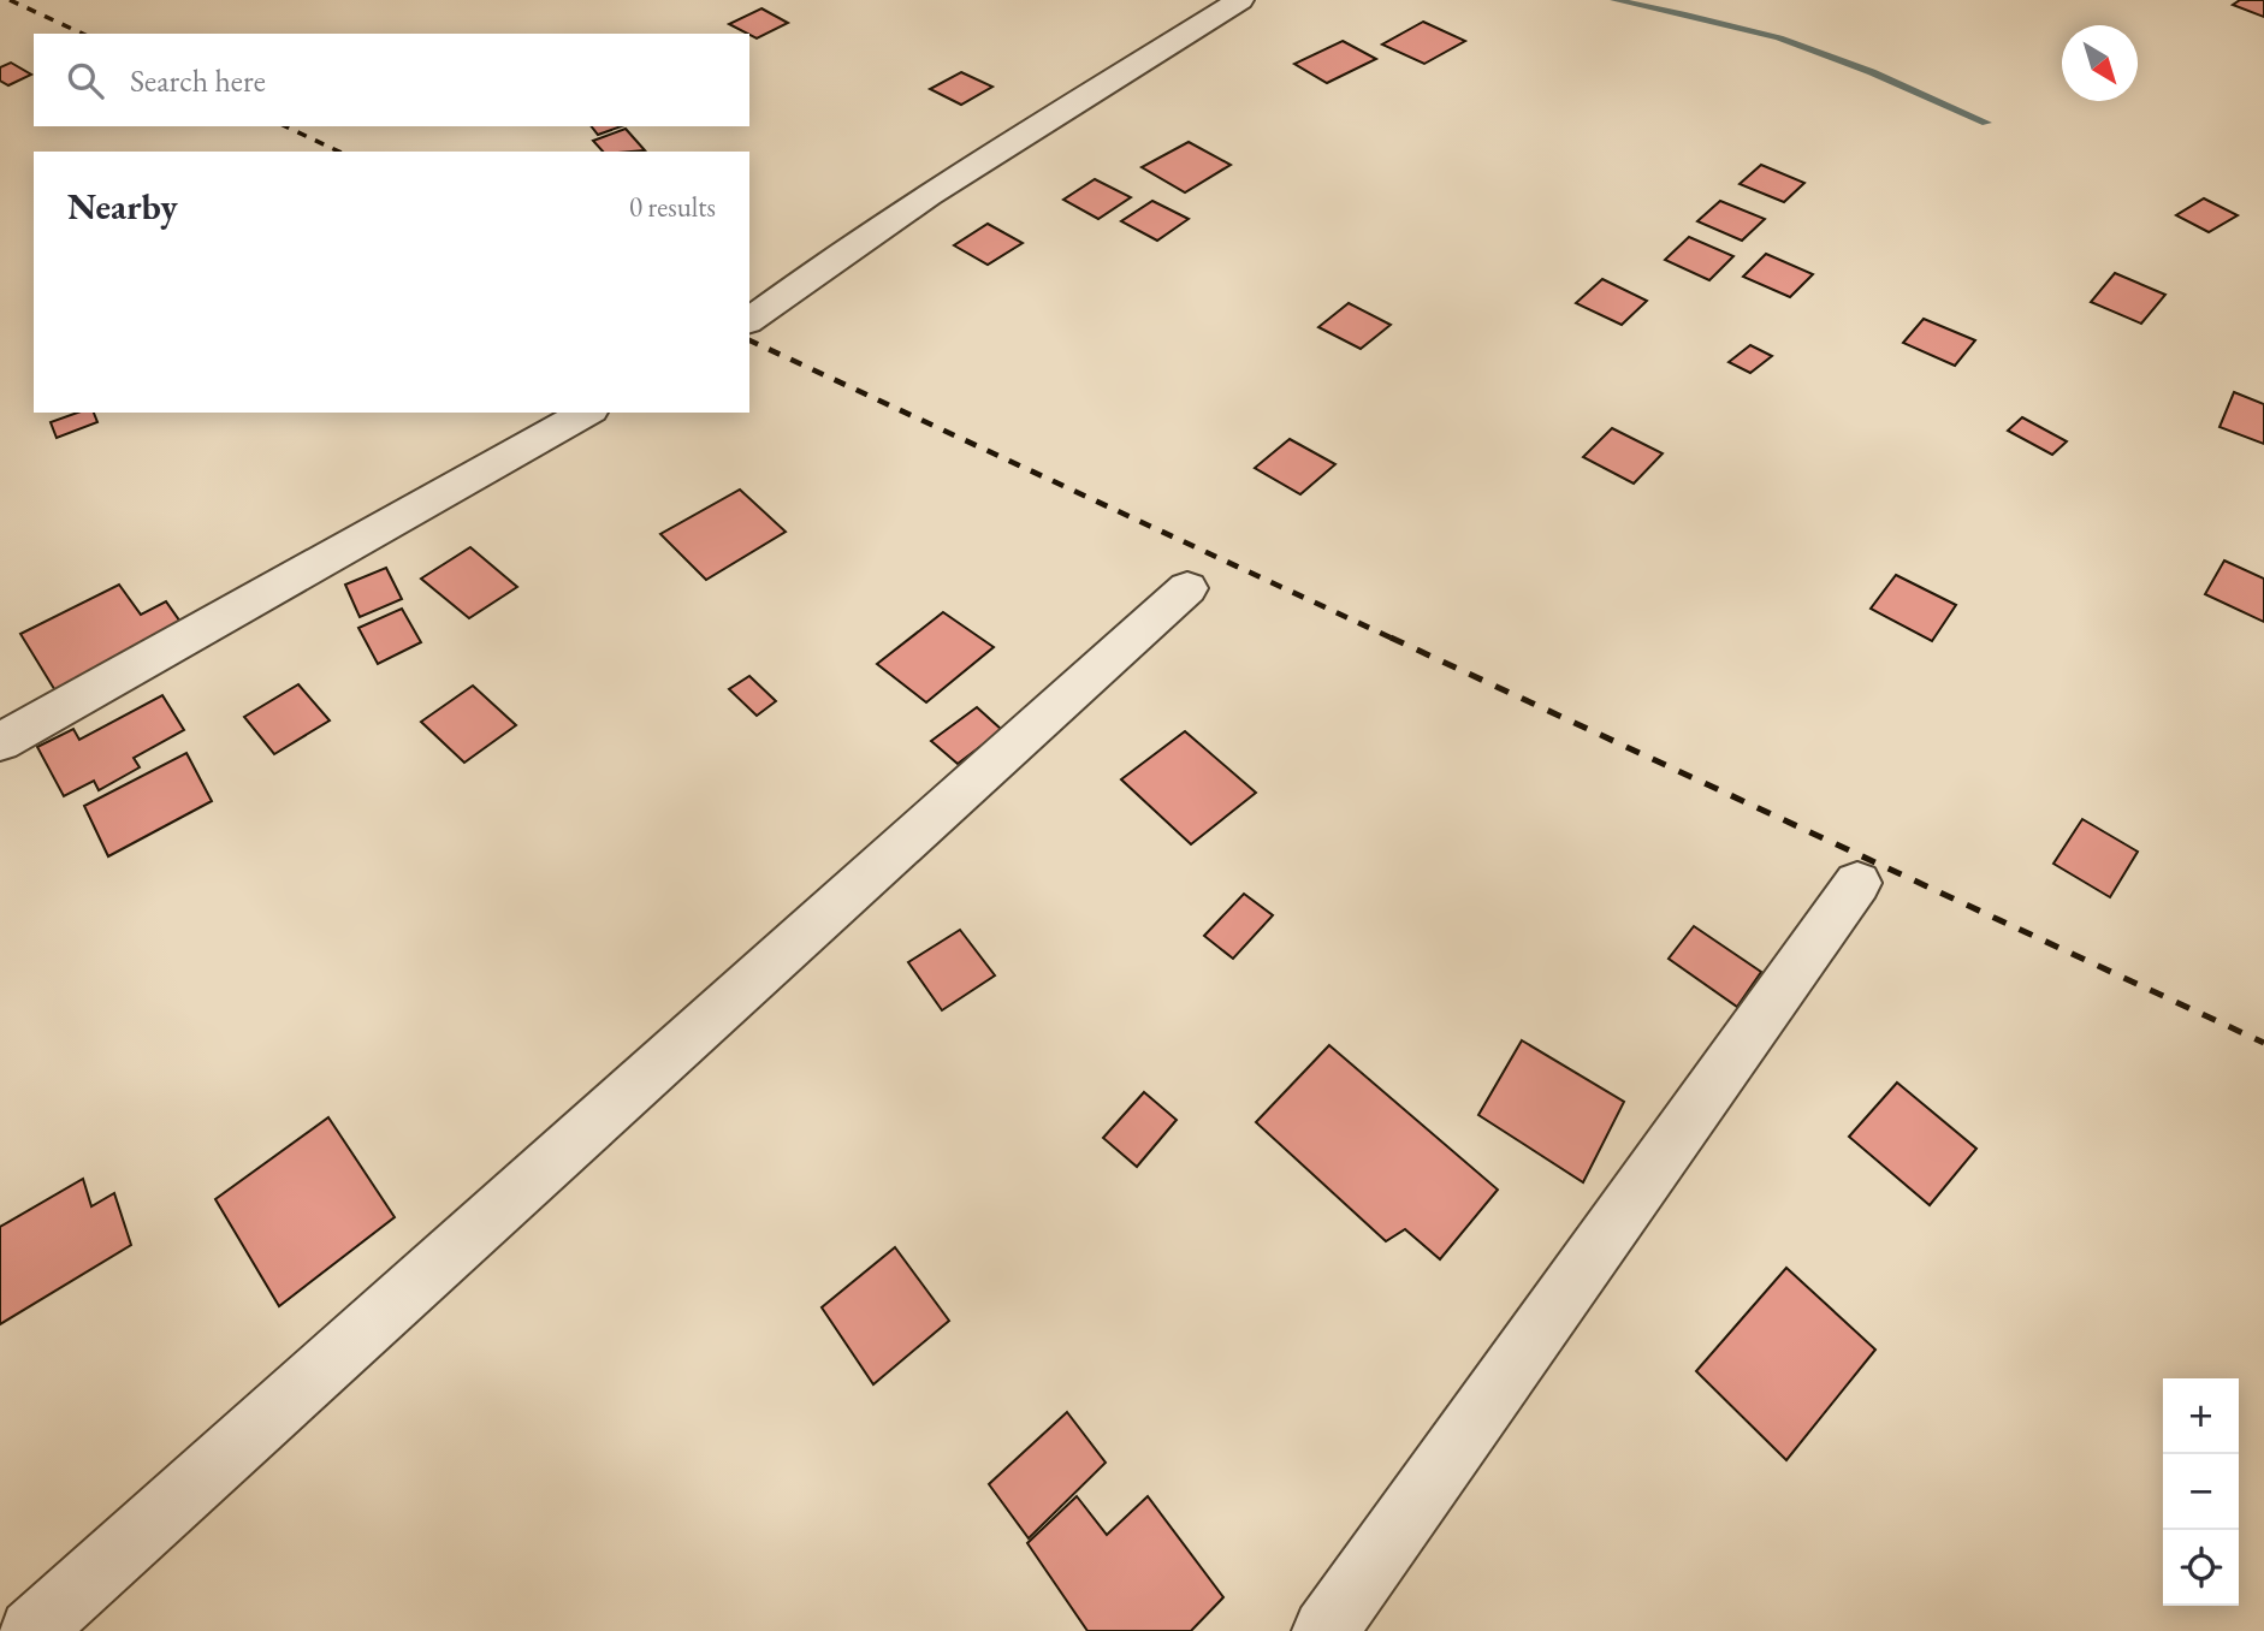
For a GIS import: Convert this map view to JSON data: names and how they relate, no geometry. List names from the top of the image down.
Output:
{
  "north": "bottom right",
  "page": {
    "search": "Search here",
    "heading": ["Nearby", "0 results"],
    "map_buttons": ["+", "−"]
  }
}
